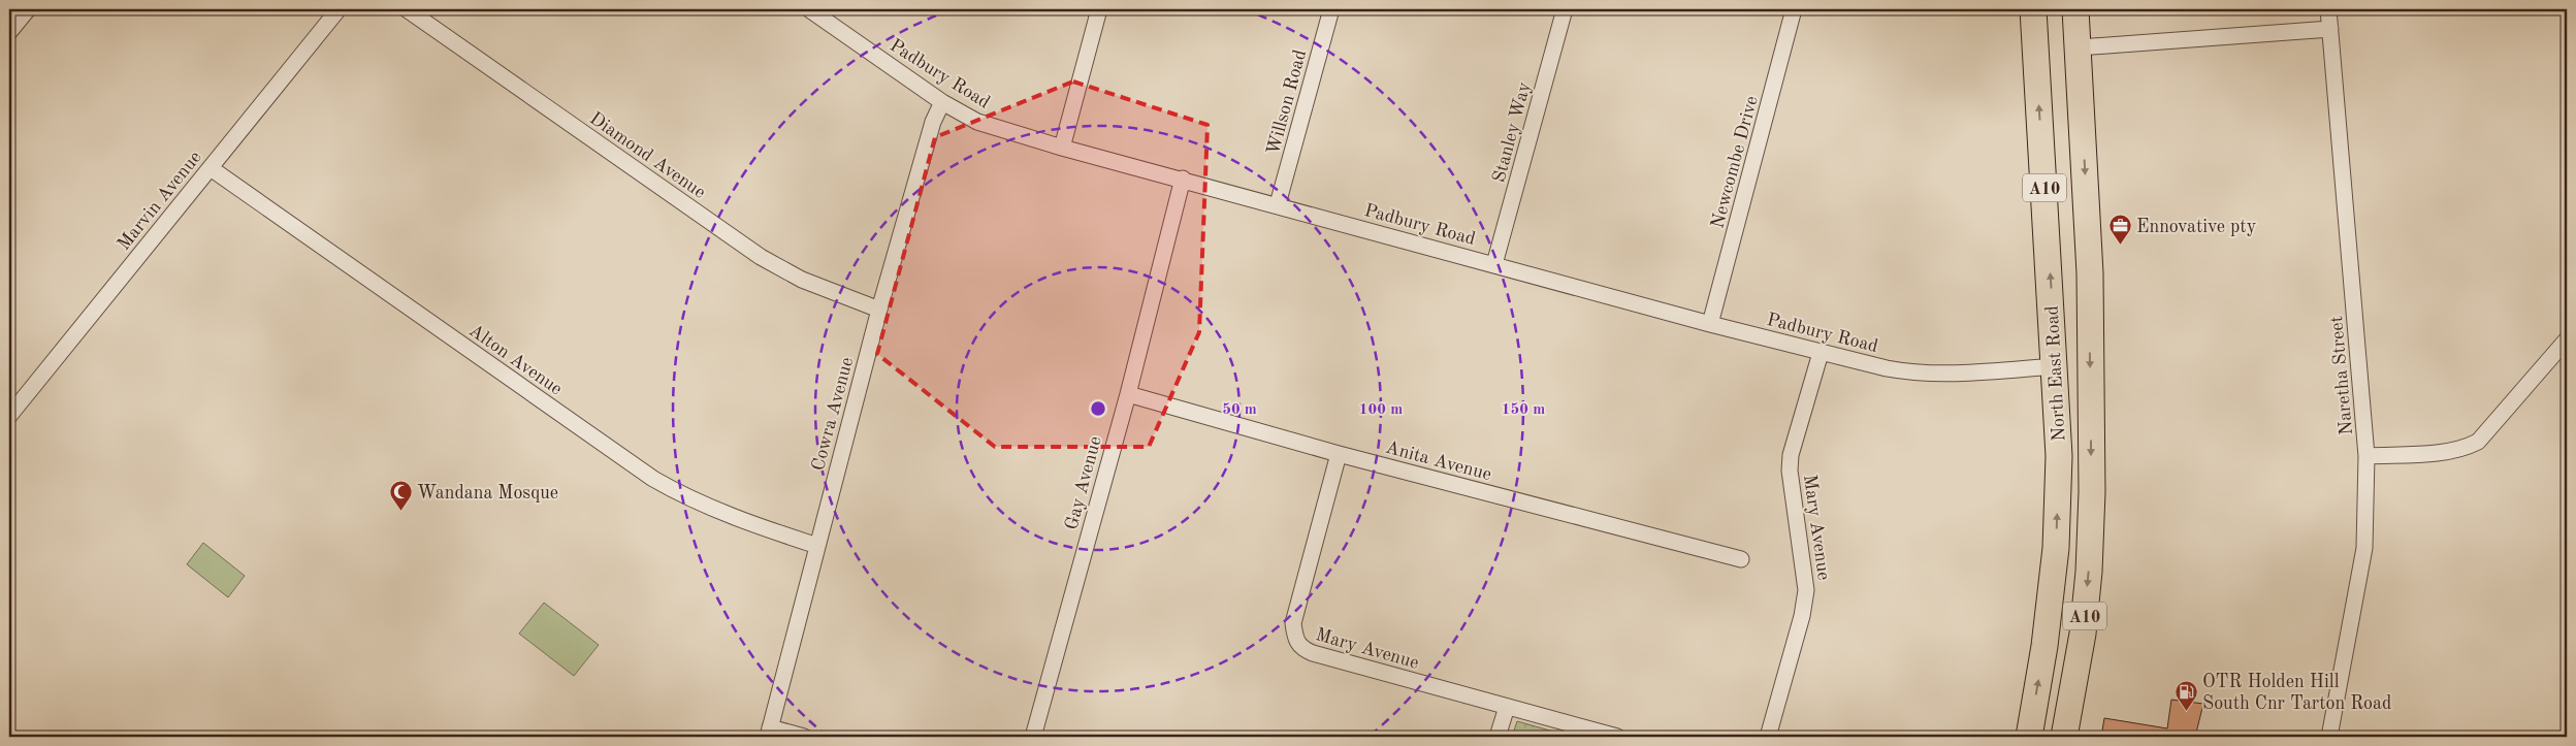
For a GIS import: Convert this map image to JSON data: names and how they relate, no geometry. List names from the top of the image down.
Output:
{
  "streets": {
    "highway": ["A10", "North East Road"],
    "street": [
      "Padbury Road",
      "Willson Road",
      "Stanley Way",
      "Diamond Avenue",
      "Newcombe Drive",
      "Marvin Avenue",
      "Alton Avenue",
      "Naretha Street",
      "Cowra Avenue",
      "Anita Avenue",
      "Gay Avenue",
      "Mary Avenue"
    ]
  },
  "crossings": [
    ["Padbury Road", "Willson Road"],
    ["Padbury Road", "Stanley Way"],
    ["Padbury Road", "Newcombe Drive"],
    ["Padbury Road", "North East Road"],
    ["Padbury Road", "Cowra Avenue"],
    ["Padbury Road", "Gay Avenue"],
    ["Padbury Road", "Mary Avenue"],
    ["Diamond Avenue", "Cowra Avenue"],
    ["Marvin Avenue", "Alton Avenue"],
    ["Alton Avenue", "Cowra Avenue"],
    ["Anita Avenue", "Gay Avenue"],
    ["Anita Avenue", "Mary Avenue"]
  ],
  "places": {
    "office": ["Ennovative pty"],
    "mosque": ["Wandana Mosque"],
    "fuel station": ["OTR Holden Hill South Cnr Tarton Road"]
  },
  "rings": ["50 m", "100 m", "150 m"]
}
